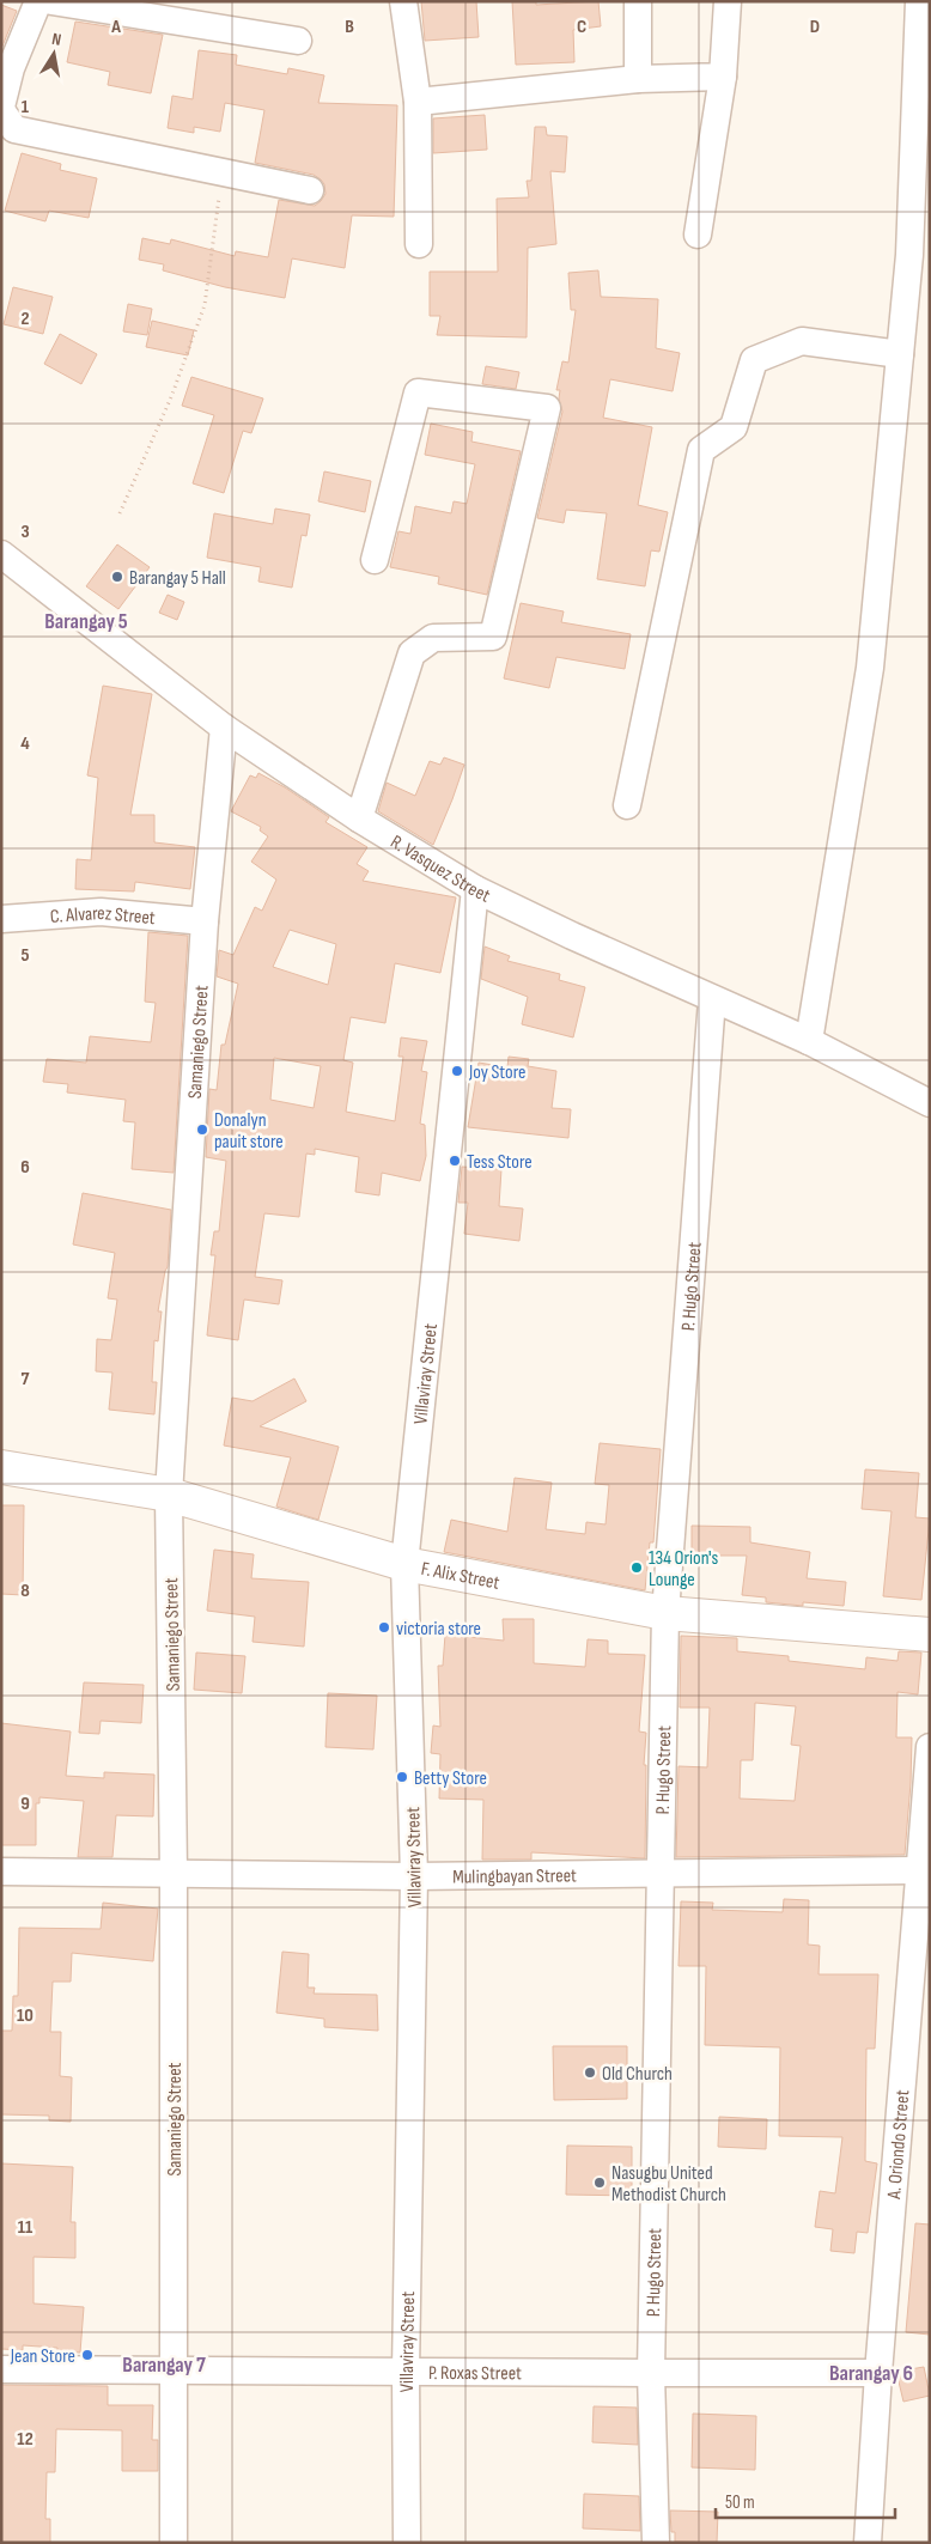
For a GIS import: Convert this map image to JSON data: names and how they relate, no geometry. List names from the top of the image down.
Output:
{
  "streets": {
    "main road": ["F. Alix Street"],
    "street": [
      "R. Vasquez Street",
      "C. Alvarez Street",
      "Samaniego Street",
      "P. Hugo Street",
      "Villaviray Street",
      "Mulingbayan Street",
      "A. Oriondo Street",
      "P. Roxas Street"
    ]
  },
  "crossings": [
    ["R. Vasquez Street", "Samaniego Street"],
    ["R. Vasquez Street", "P. Hugo Street"],
    ["R. Vasquez Street", "Villaviray Street"],
    ["C. Alvarez Street", "Samaniego Street"],
    ["Samaniego Street", "F. Alix Street"],
    ["Samaniego Street", "Mulingbayan Street"],
    ["Samaniego Street", "P. Roxas Street"],
    ["P. Hugo Street", "F. Alix Street"],
    ["P. Hugo Street", "Mulingbayan Street"],
    ["P. Hugo Street", "P. Roxas Street"],
    ["Villaviray Street", "F. Alix Street"],
    ["Villaviray Street", "Mulingbayan Street"],
    ["Villaviray Street", "P. Roxas Street"],
    ["Mulingbayan Street", "A. Oriondo Street"],
    ["A. Oriondo Street", "P. Roxas Street"]
  ],
  "districts": ["Barangay 5", "Barangay 7", "Barangay 6"],
  "places": [
    "Barangay 5 Hall",
    "Joy Store",
    "Donalyn pauit store",
    "Tess Store",
    "134 Orion's Lounge",
    "victoria store",
    "Betty Store",
    "Old Church",
    "Nasugbu United Methodist Church",
    "Jean Store"
  ],
  "scale_bar": "50 m",
  "north": "top",
  "grid": {
    "columns": [
      "A",
      "B",
      "C",
      "D"
    ],
    "rows": [
      "1",
      "2",
      "3",
      "4",
      "5",
      "6",
      "7",
      "8",
      "9",
      "10",
      "11",
      "12"
    ]
  }
}
